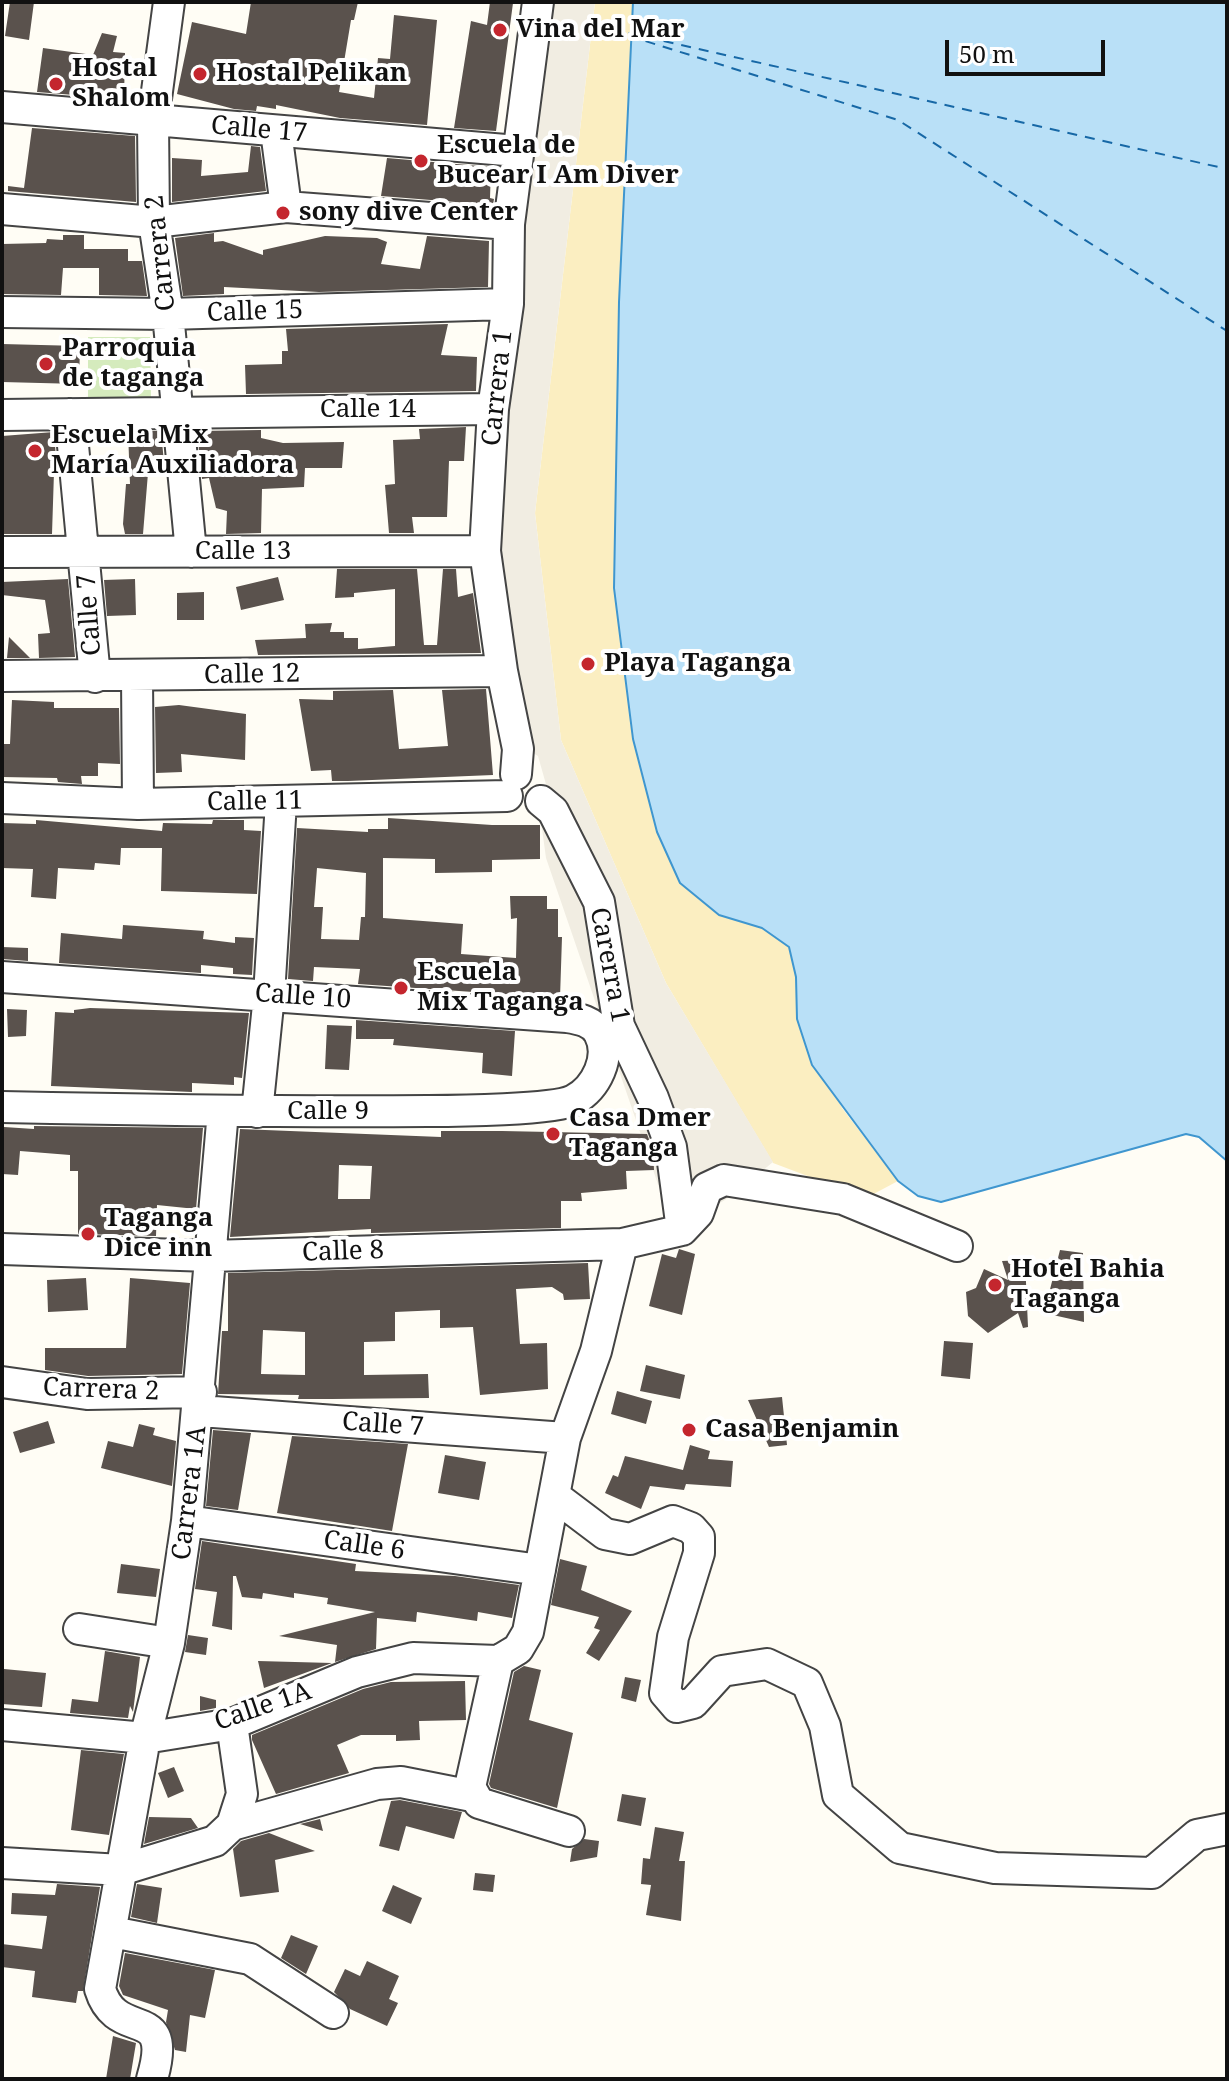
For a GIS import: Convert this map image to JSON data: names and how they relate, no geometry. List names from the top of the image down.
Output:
{
  "streets": {
    "street": [
      "Calle 17",
      "Carrera 2",
      "Calle 15",
      "Carrera 1",
      "Calle 14",
      "Calle 13",
      "Calle 7",
      "Calle 12",
      "Calle 11",
      "Carerra 1",
      "Calle 10",
      "Calle 9",
      "Calle 8",
      "Carrera 1A",
      "Calle 6",
      "Calle 1A"
    ]
  },
  "crossings": [
    ["Calle 17", "Carrera 2"],
    ["Calle 17", "Carrera 1"],
    ["Carrera 2", "Calle 15"],
    ["Carrera 2", "Calle 14"],
    ["Carrera 2", "Calle 13"],
    ["Carrera 2", "Calle 7"],
    ["Carrera 2", "Carrera 1A"],
    ["Calle 15", "Carrera 1"],
    ["Carrera 1", "Calle 14"],
    ["Carrera 1", "Calle 13"],
    ["Carrera 1", "Calle 12"],
    ["Carrera 1", "Calle 11"],
    ["Calle 13", "Calle 7"],
    ["Calle 7", "Calle 12"],
    ["Calle 7", "Carrera 1A"],
    ["Calle 11", "Carerra 1"],
    ["Carerra 1", "Calle 8"],
    ["Calle 10", "Calle 9"],
    ["Calle 9", "Carrera 1A"],
    ["Calle 8", "Carrera 1A"],
    ["Carrera 1A", "Calle 6"],
    ["Carrera 1A", "Calle 1A"]
  ],
  "places": [
    "Vina del Mar",
    "Hostal Pelikan",
    "Hostal Shalom",
    "Escuela de Bucear I Am Diver",
    "sony dive Center",
    "Parroquia de taganga",
    "Escuela Mix María Auxiliadora",
    "Playa Taganga",
    "Escuela Mix Taganga",
    "Casa Dmer Taganga",
    "Taganga Dice inn",
    "Hotel Bahia Taganga",
    "Casa Benjamin"
  ],
  "scale_bar": "50 m"
}
